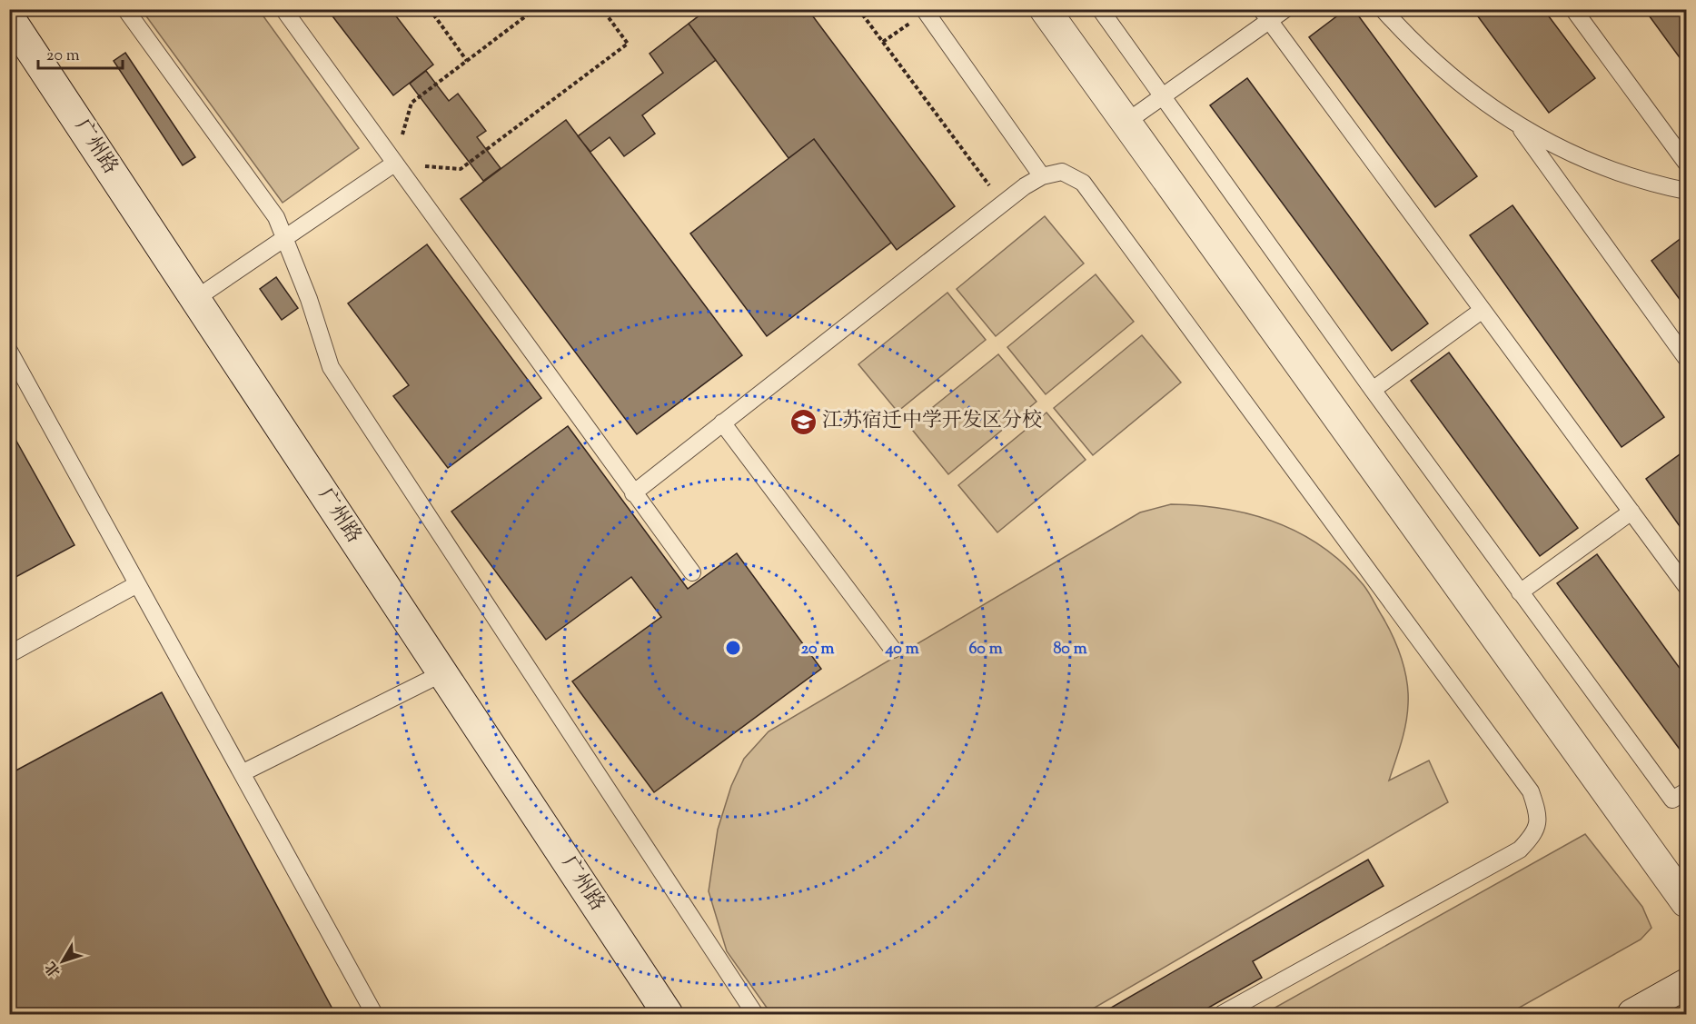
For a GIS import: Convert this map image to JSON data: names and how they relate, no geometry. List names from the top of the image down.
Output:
{
  "streets": {
    "main road": ["广州路"]
  },
  "places": {
    "school or university": ["江苏宿迁中学开发区分校"]
  },
  "scale_bar": "20 m",
  "north": "bottom left",
  "rings": [
    "20 m",
    "40 m",
    "60 m",
    "80 m"
  ]
}
